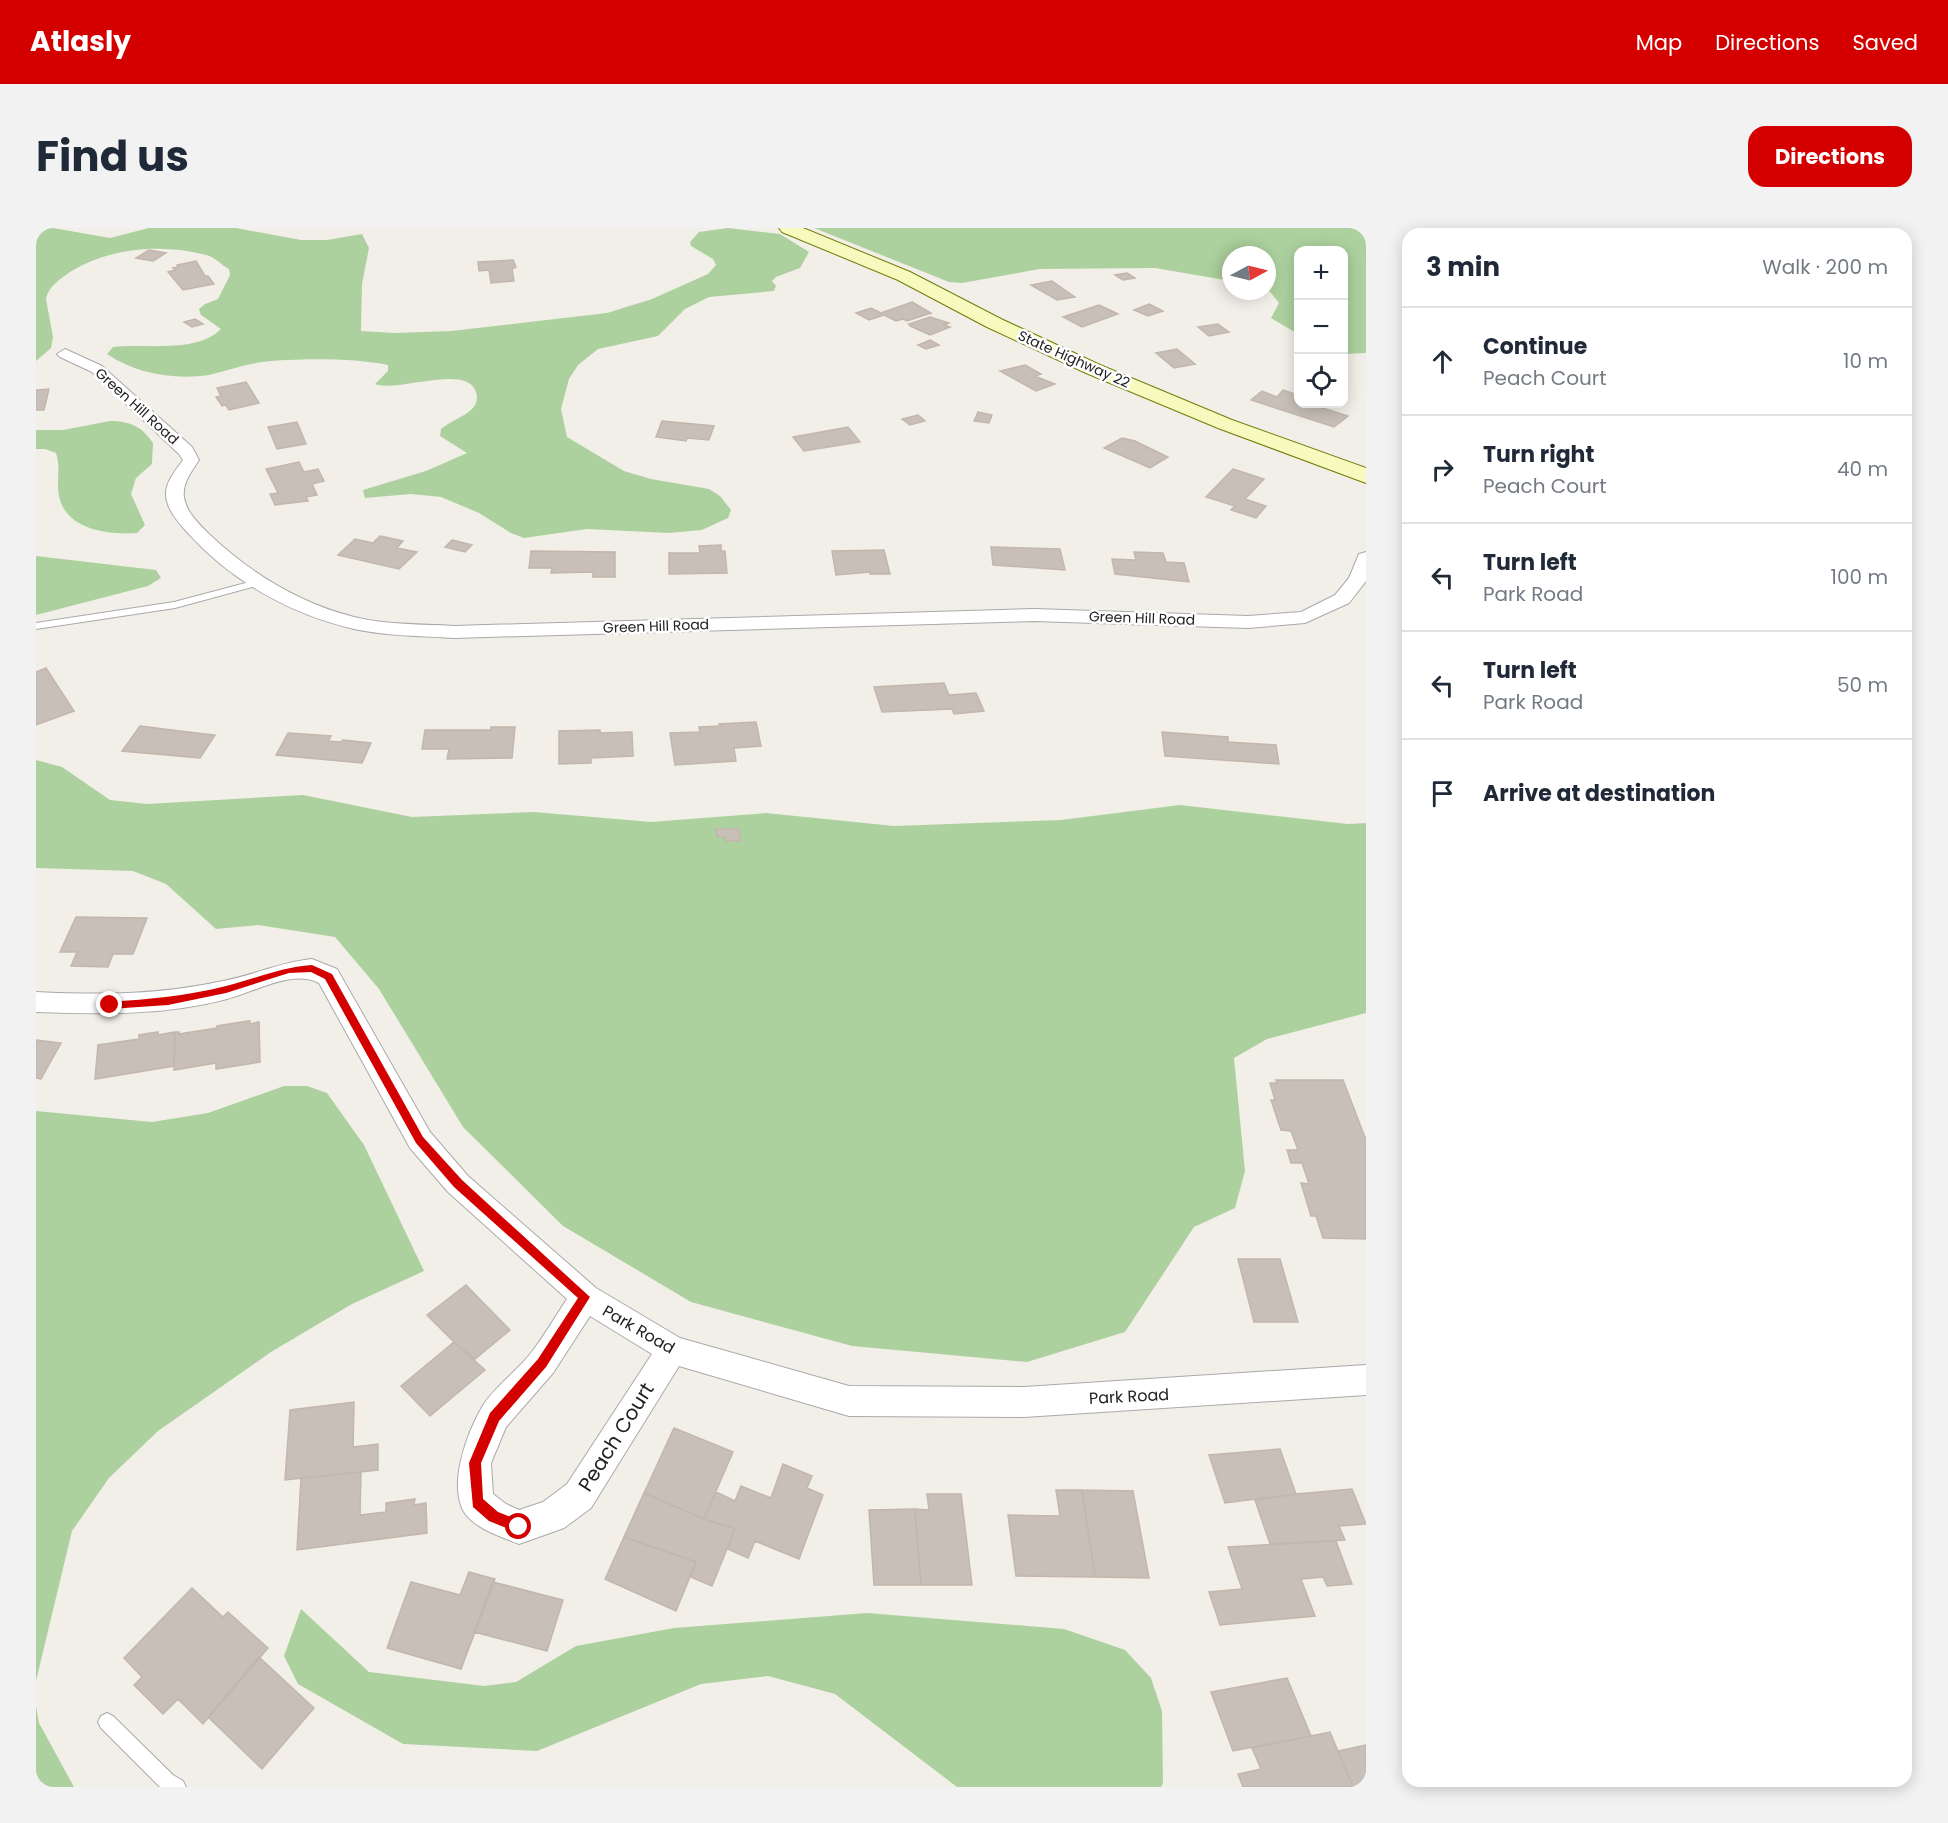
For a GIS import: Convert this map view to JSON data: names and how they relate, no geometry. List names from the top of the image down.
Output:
{
  "streets": {
    "main road": ["State Highway 22"],
    "street": ["Green Hill Road", "Park Road", "Peach Court"]
  },
  "crossings": [
    ["Park Road", "Peach Court"]
  ],
  "north": "right",
  "page": {
    "header": "Atlasly",
    "nav": ["Map", "Directions", "Saved"],
    "title": "Find us",
    "buttons": "Directions",
    "heading": ["3 min", "Walk · 200 m"],
    "map_buttons": ["+", "−"],
    "list": [
      ["Continue", "Peach Court", "10 m"],
      ["Turn right", "Peach Court", "40 m"],
      ["Turn left", "Park Road", "100 m"],
      ["Turn left", "Park Road", "50 m"],
      "Arrive at destination"
    ]
  }
}
